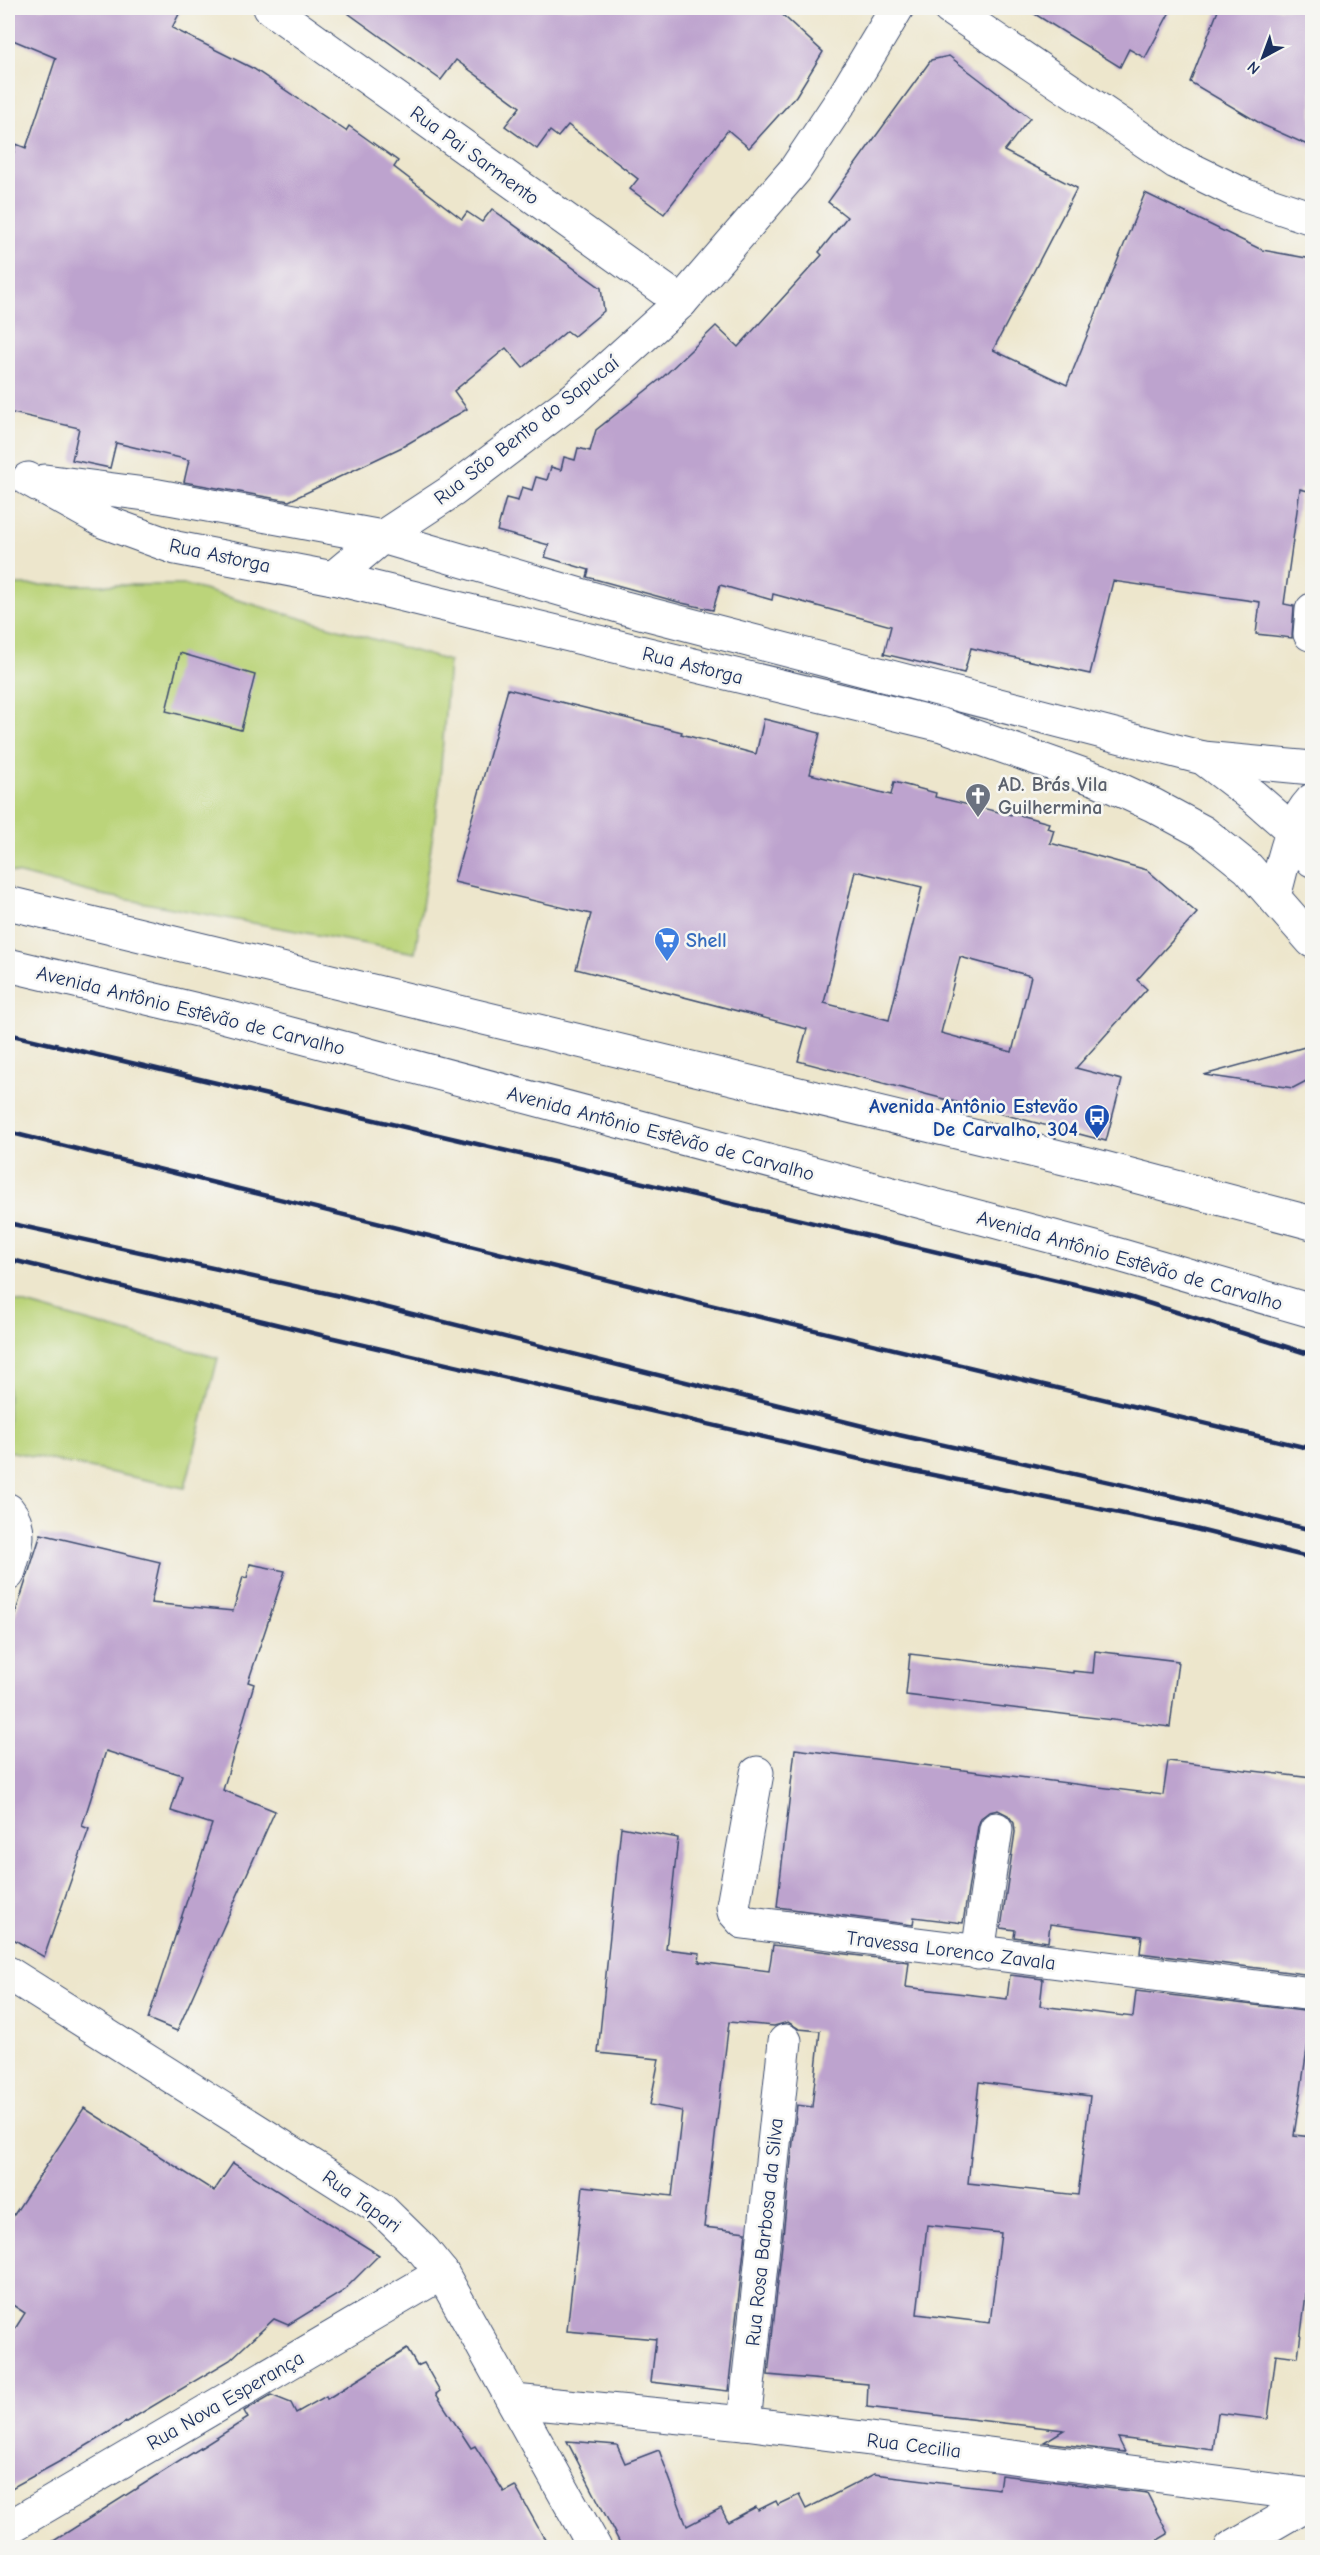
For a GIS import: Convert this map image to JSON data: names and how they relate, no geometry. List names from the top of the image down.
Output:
{
  "streets": {
    "main road": [
      "Rua Pai Sarmento",
      "Rua São Bento do Sapucaí",
      "Rua Astorga",
      "Avenida Antônio Estêvão de Carvalho",
      "Travessa Lorenco Zavala",
      "Rua Tapari",
      "Rua Rosa Barbosa da Silva",
      "Rua Nova Esperança",
      "Rua Cecilia"
    ]
  },
  "crossings": [
    ["Rua Pai Sarmento", "Rua São Bento do Sapucaí"],
    ["Rua São Bento do Sapucaí", "Rua Astorga"],
    ["Rua Tapari", "Rua Nova Esperança"],
    ["Rua Tapari", "Rua Cecilia"],
    ["Rua Rosa Barbosa da Silva", "Rua Cecilia"]
  ],
  "places": {
    "church": ["AD. Brás Vila Guilhermina"],
    "supermarket": ["Shell"],
    "bus stop": ["Avenida Antônio Estevão De Carvalho, 304"]
  },
  "north": "bottom left"
}
